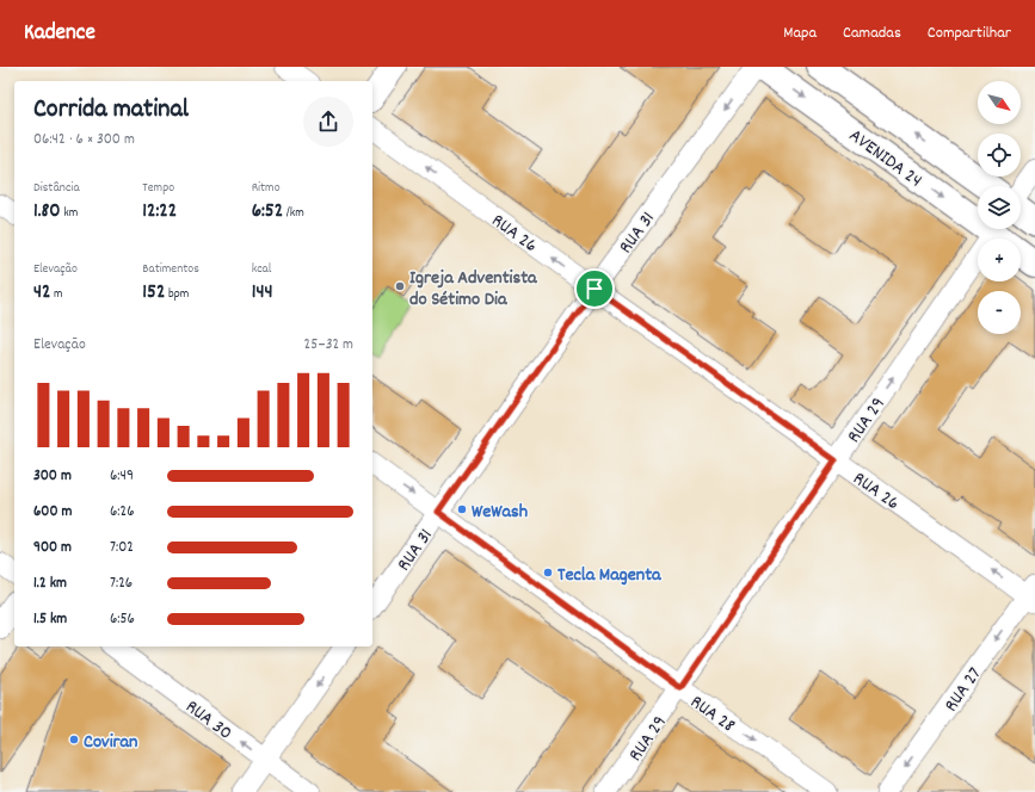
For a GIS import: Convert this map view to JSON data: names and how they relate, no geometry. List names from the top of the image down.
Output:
{
  "streets": {
    "main road": ["AVENIDA 24"],
    "street": [
      "RUA 26",
      "RUA 31",
      "RUA 29",
      "RUA 27",
      "RUA 28",
      "RUA 30"
    ]
  },
  "crossings": [
    ["RUA 26", "RUA 31"],
    ["RUA 26", "RUA 29"],
    ["RUA 26", "RUA 27"],
    ["RUA 31", "RUA 28"],
    ["RUA 29", "RUA 28"]
  ],
  "one_way": [
    "RUA 26",
    "RUA 31",
    "RUA 29",
    "RUA 27",
    "RUA 28",
    "RUA 30"
  ],
  "places": [
    "Igreja Adventista do Sétimo Dia",
    "WeWash",
    "Tecla Magenta",
    "Coviran"
  ],
  "north": "bottom right",
  "page": {
    "header": "Kadence",
    "nav": ["Mapa", "Camadas", "Compartilhar"],
    "map_buttons": ["+", "−"],
    "heading": ["Corrida matinal", "06:42 · 6 × 300 m"],
    "stats": [
      ["Distância", "1.80 km"],
      ["Tempo", "12:22"],
      ["Ritmo", "6:52 /km"],
      ["Elevação", "42 m"],
      ["Batimentos", "152 bpm"],
      ["kcal", "144"]
    ],
    "chart": ["Elevação", "25–32 m"],
    "list": [
      {
        "name": "300 m",
        "note": "6:49"
      },
      {
        "name": "600 m",
        "note": "6:26"
      },
      {
        "name": "900 m",
        "note": "7:02"
      },
      {
        "name": "1.2 km",
        "note": "7:26"
      },
      {
        "name": "1.5 km",
        "note": "6:56"
      }
    ]
  }
}
